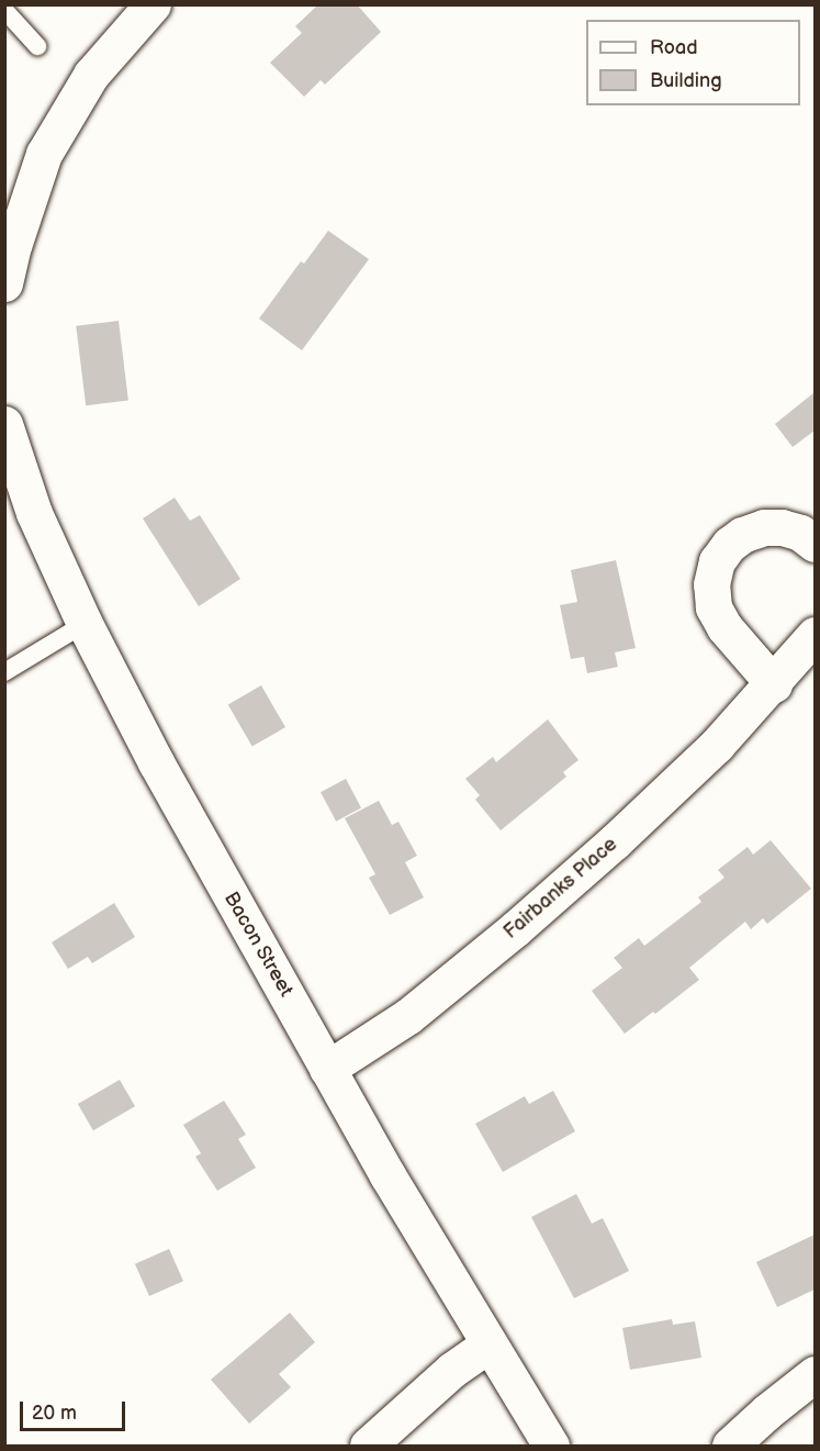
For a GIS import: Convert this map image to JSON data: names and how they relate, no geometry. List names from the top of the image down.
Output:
{
  "streets": {
    "street": ["Fairbanks Place", "Bacon Street"]
  },
  "crossings": [
    ["Fairbanks Place", "Bacon Street"]
  ],
  "legend": ["Road", "Building"],
  "scale_bar": "20 m"
}
